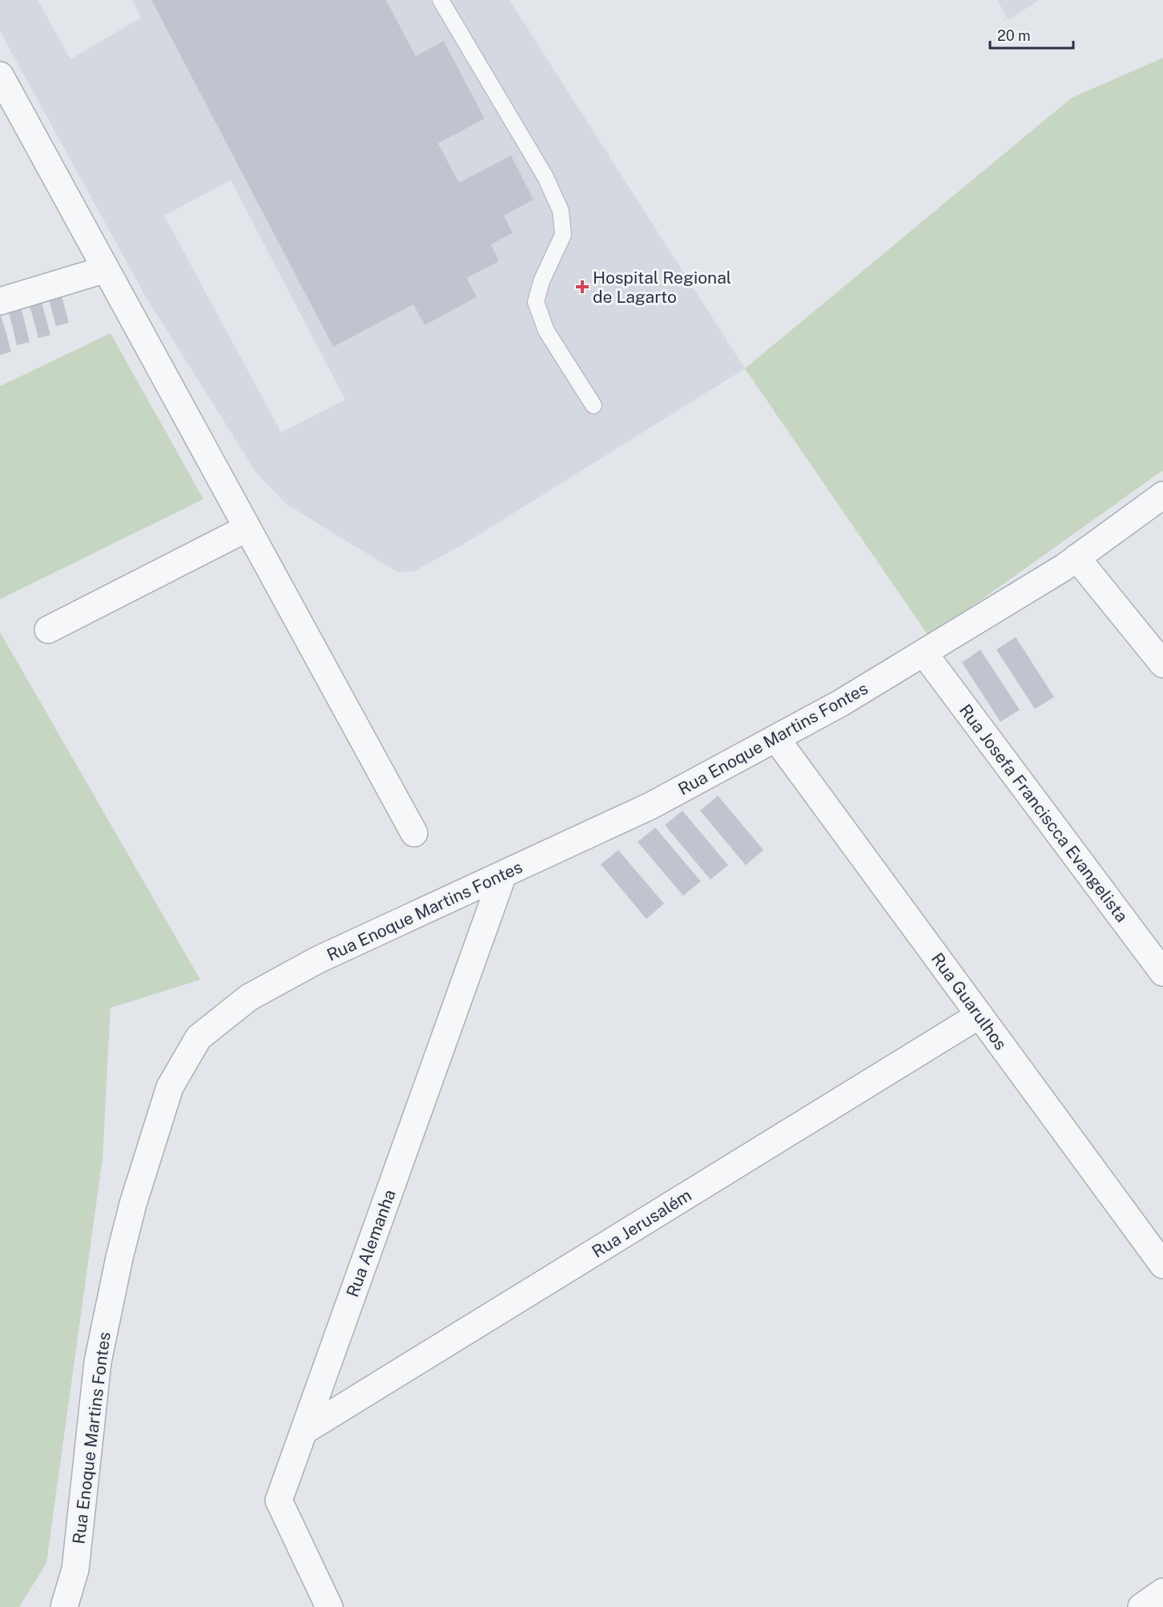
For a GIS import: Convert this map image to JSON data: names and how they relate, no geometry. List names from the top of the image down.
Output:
{
  "streets": {
    "street": [
      "Rua Enoque Martins Fontes",
      "Rua Josefa Franciscca Evangelista",
      "Rua Guarulhos",
      "Rua Jerusalém",
      "Rua Alemanha"
    ]
  },
  "crossings": [
    ["Rua Enoque Martins Fontes", "Rua Josefa Franciscca Evangelista"],
    ["Rua Enoque Martins Fontes", "Rua Guarulhos"],
    ["Rua Enoque Martins Fontes", "Rua Alemanha"],
    ["Rua Guarulhos", "Rua Jerusalém"],
    ["Rua Jerusalém", "Rua Alemanha"]
  ],
  "places": {
    "health": ["Hospital Regional de Lagarto"]
  },
  "scale_bar": "20 m"
}
